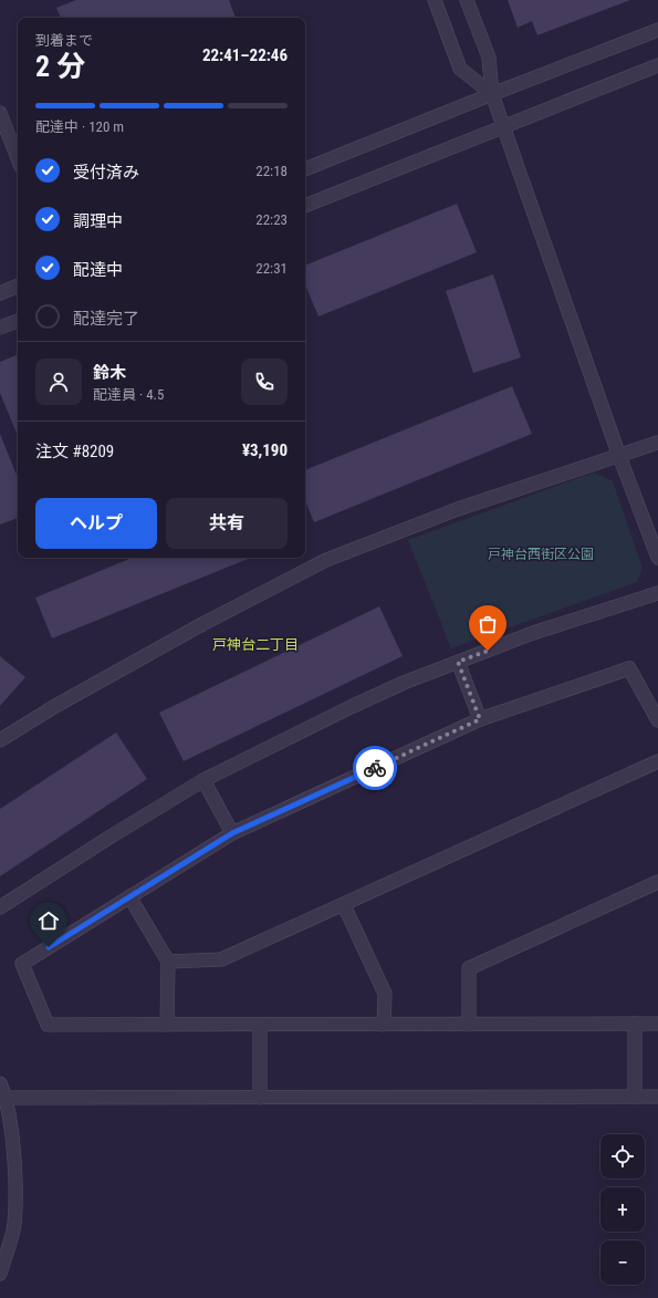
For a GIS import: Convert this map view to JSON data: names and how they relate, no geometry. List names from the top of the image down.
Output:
{
  "districts": ["戸神台二丁目"],
  "parks": ["戸神台西街区公園"],
  "page": {
    "heading": ["2 分", "到着まで", "22:41–22:46"],
    "panel": [
      "鈴木",
      "配達員 · 4.5",
      "注文 #8209",
      "¥3,190"
    ],
    "bar": "配達中 · 120 m",
    "list": [
      ["受付済み", "22:18"],
      ["調理中", "22:23"],
      ["配達中", "22:31"],
      "配達完了"
    ],
    "buttons": ["ヘルプ", "共有"],
    "map_buttons": ["+", "−"]
  }
}
